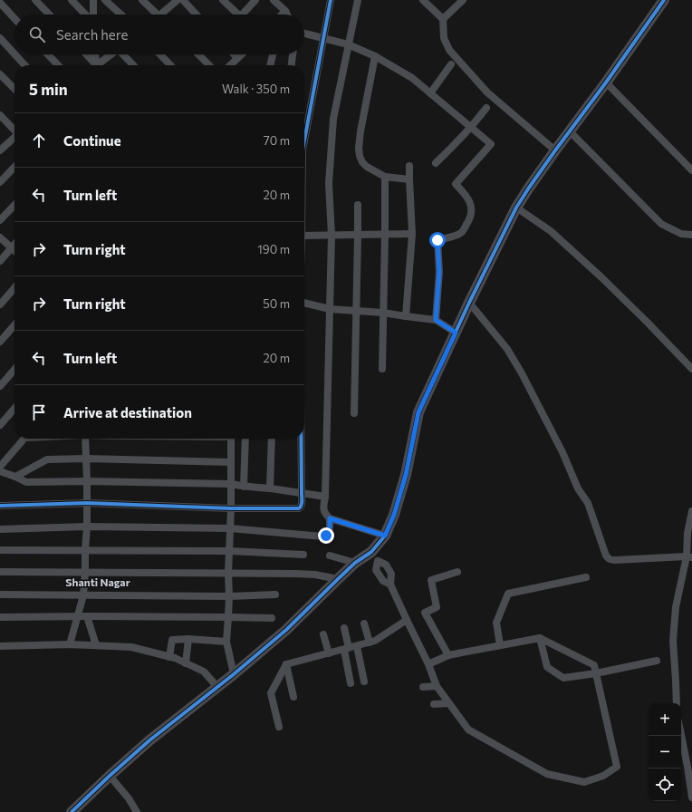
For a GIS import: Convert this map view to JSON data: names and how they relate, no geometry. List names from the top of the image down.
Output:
{
  "districts": ["Shanti Nagar"],
  "page": {
    "search": "Search here",
    "heading": ["5 min", "Walk · 350 m"],
    "list": [
      ["Continue", "70 m"],
      ["Turn left", "20 m"],
      ["Turn right", "190 m"],
      ["Turn right", "50 m"],
      ["Turn left", "20 m"],
      "Arrive at destination"
    ],
    "map_buttons": ["+", "−"]
  }
}
